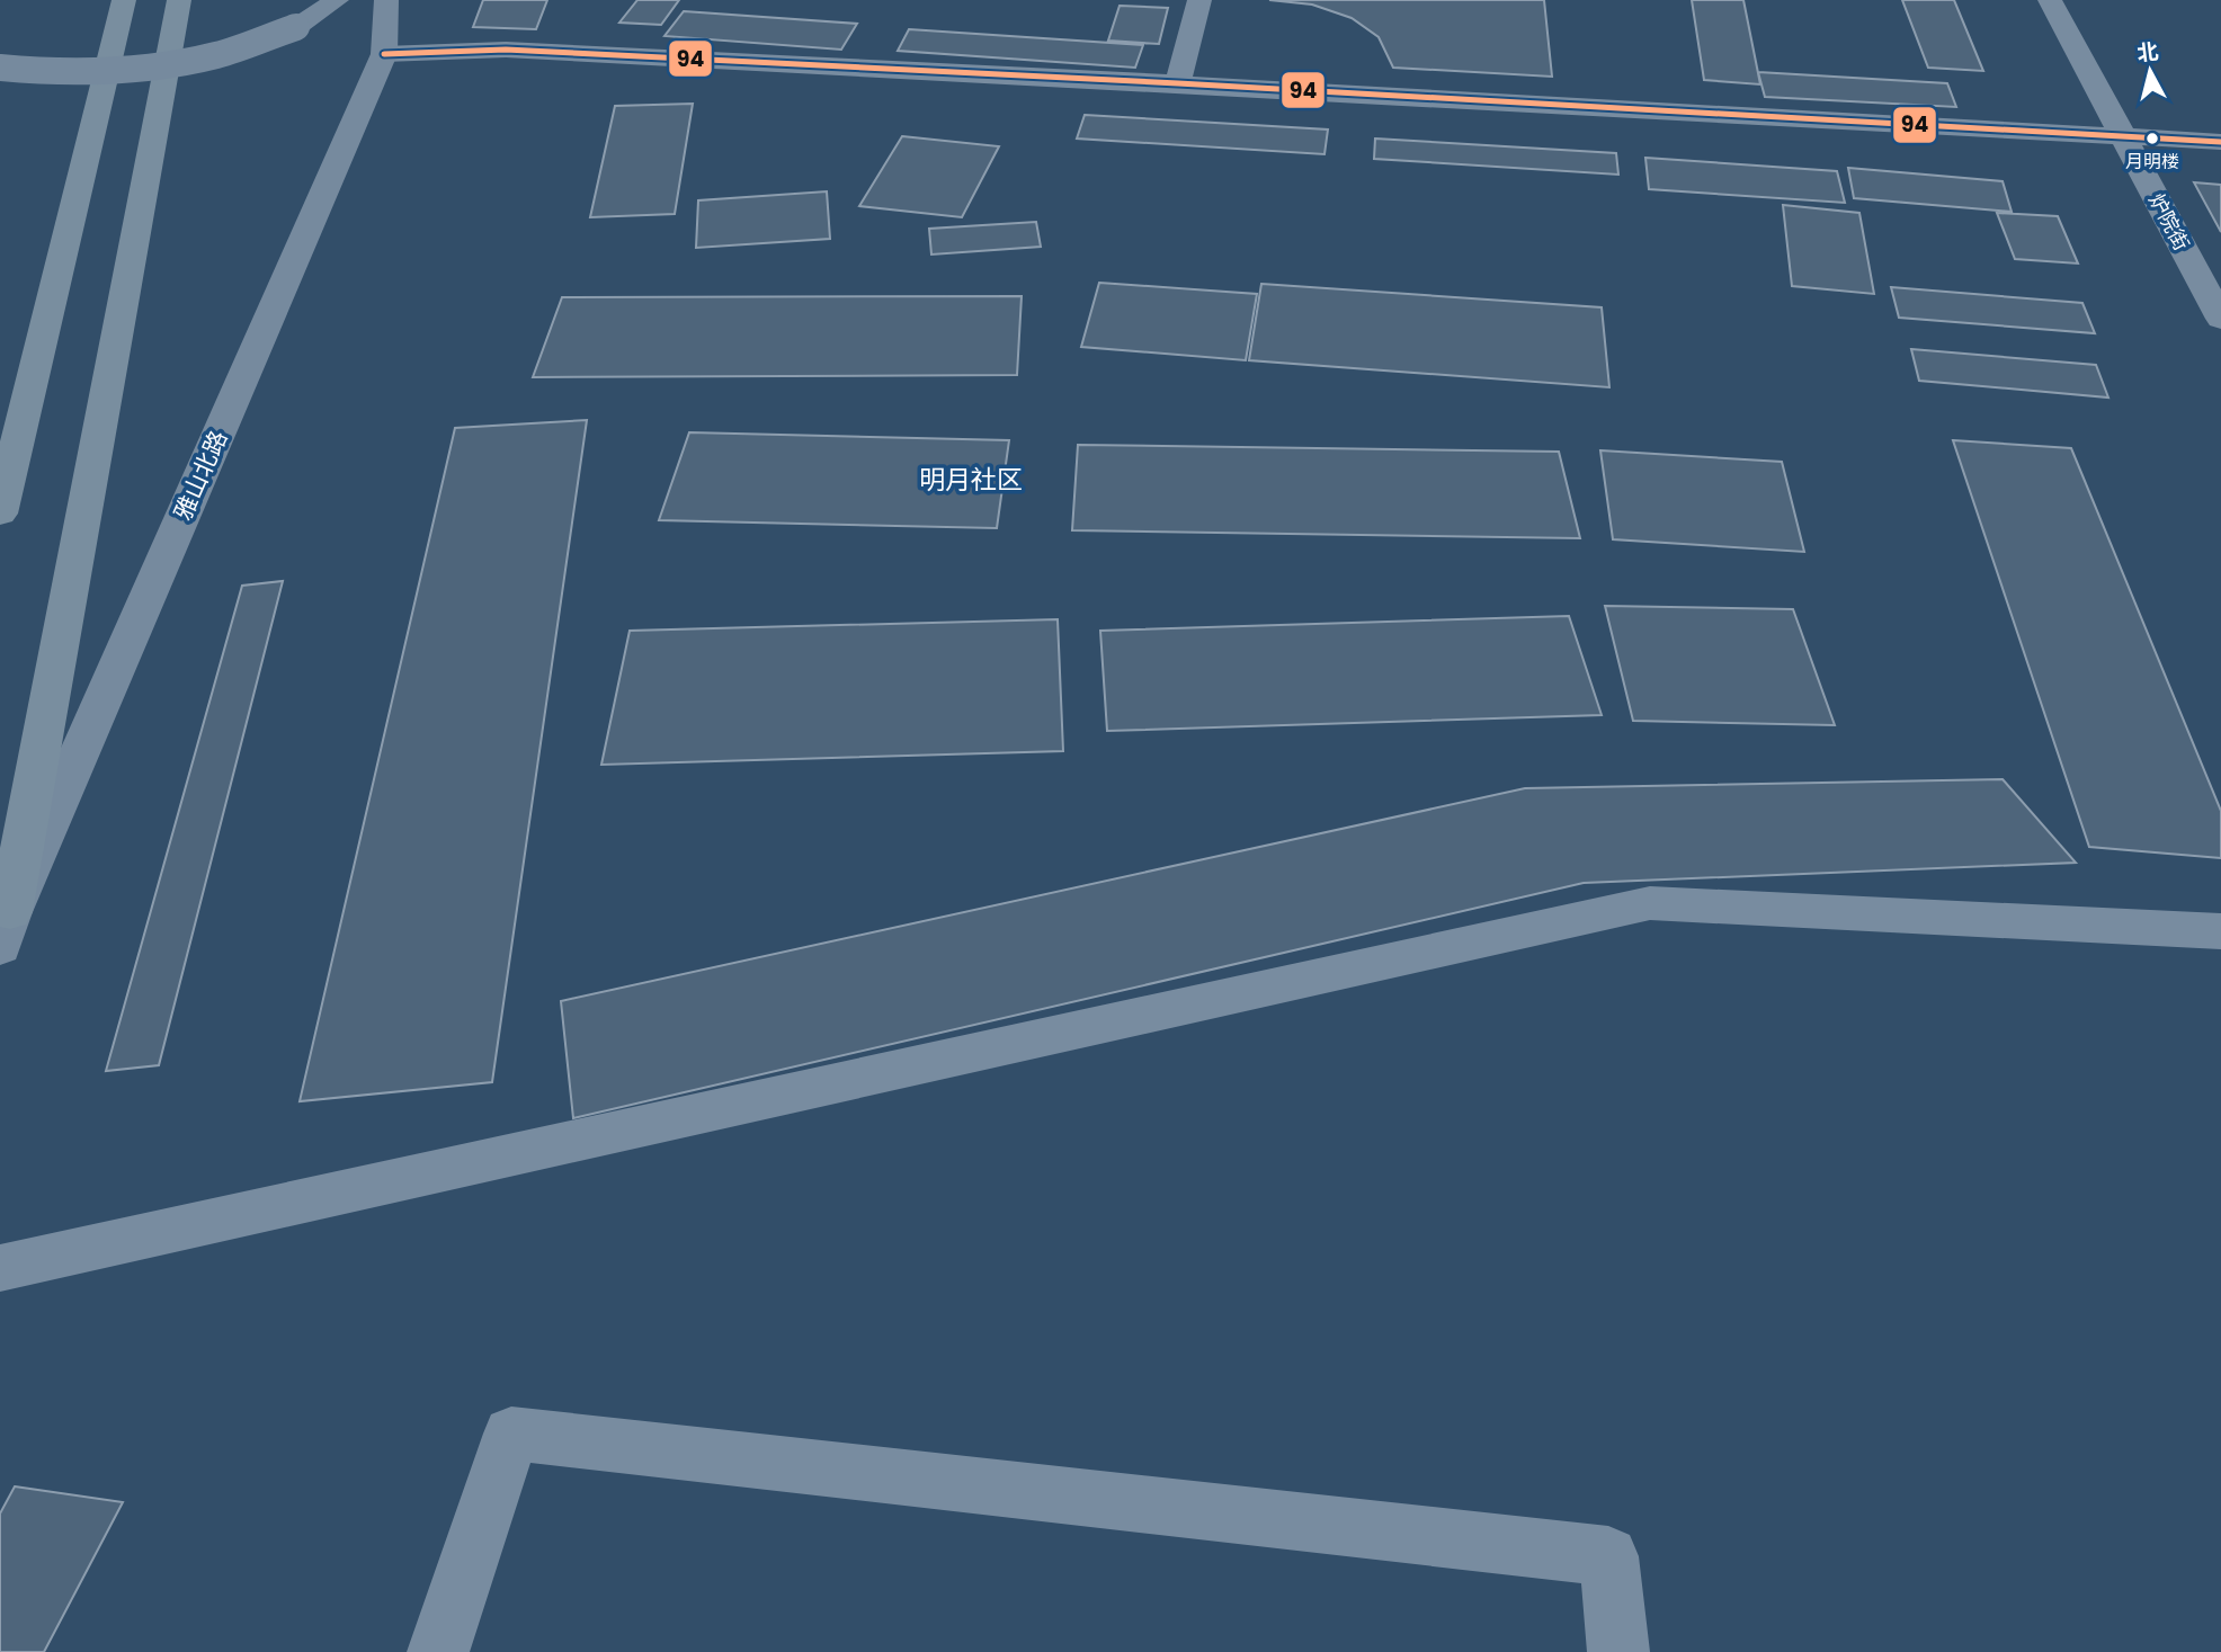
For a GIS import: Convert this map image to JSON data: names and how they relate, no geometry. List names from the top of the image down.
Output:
{
  "streets": {
    "main road": ["雅山北路"],
    "street": ["炉院街"]
  },
  "districts": ["明月社区"],
  "places": ["月明楼"],
  "lines": ["transit line 94"],
  "north": "top"
}
